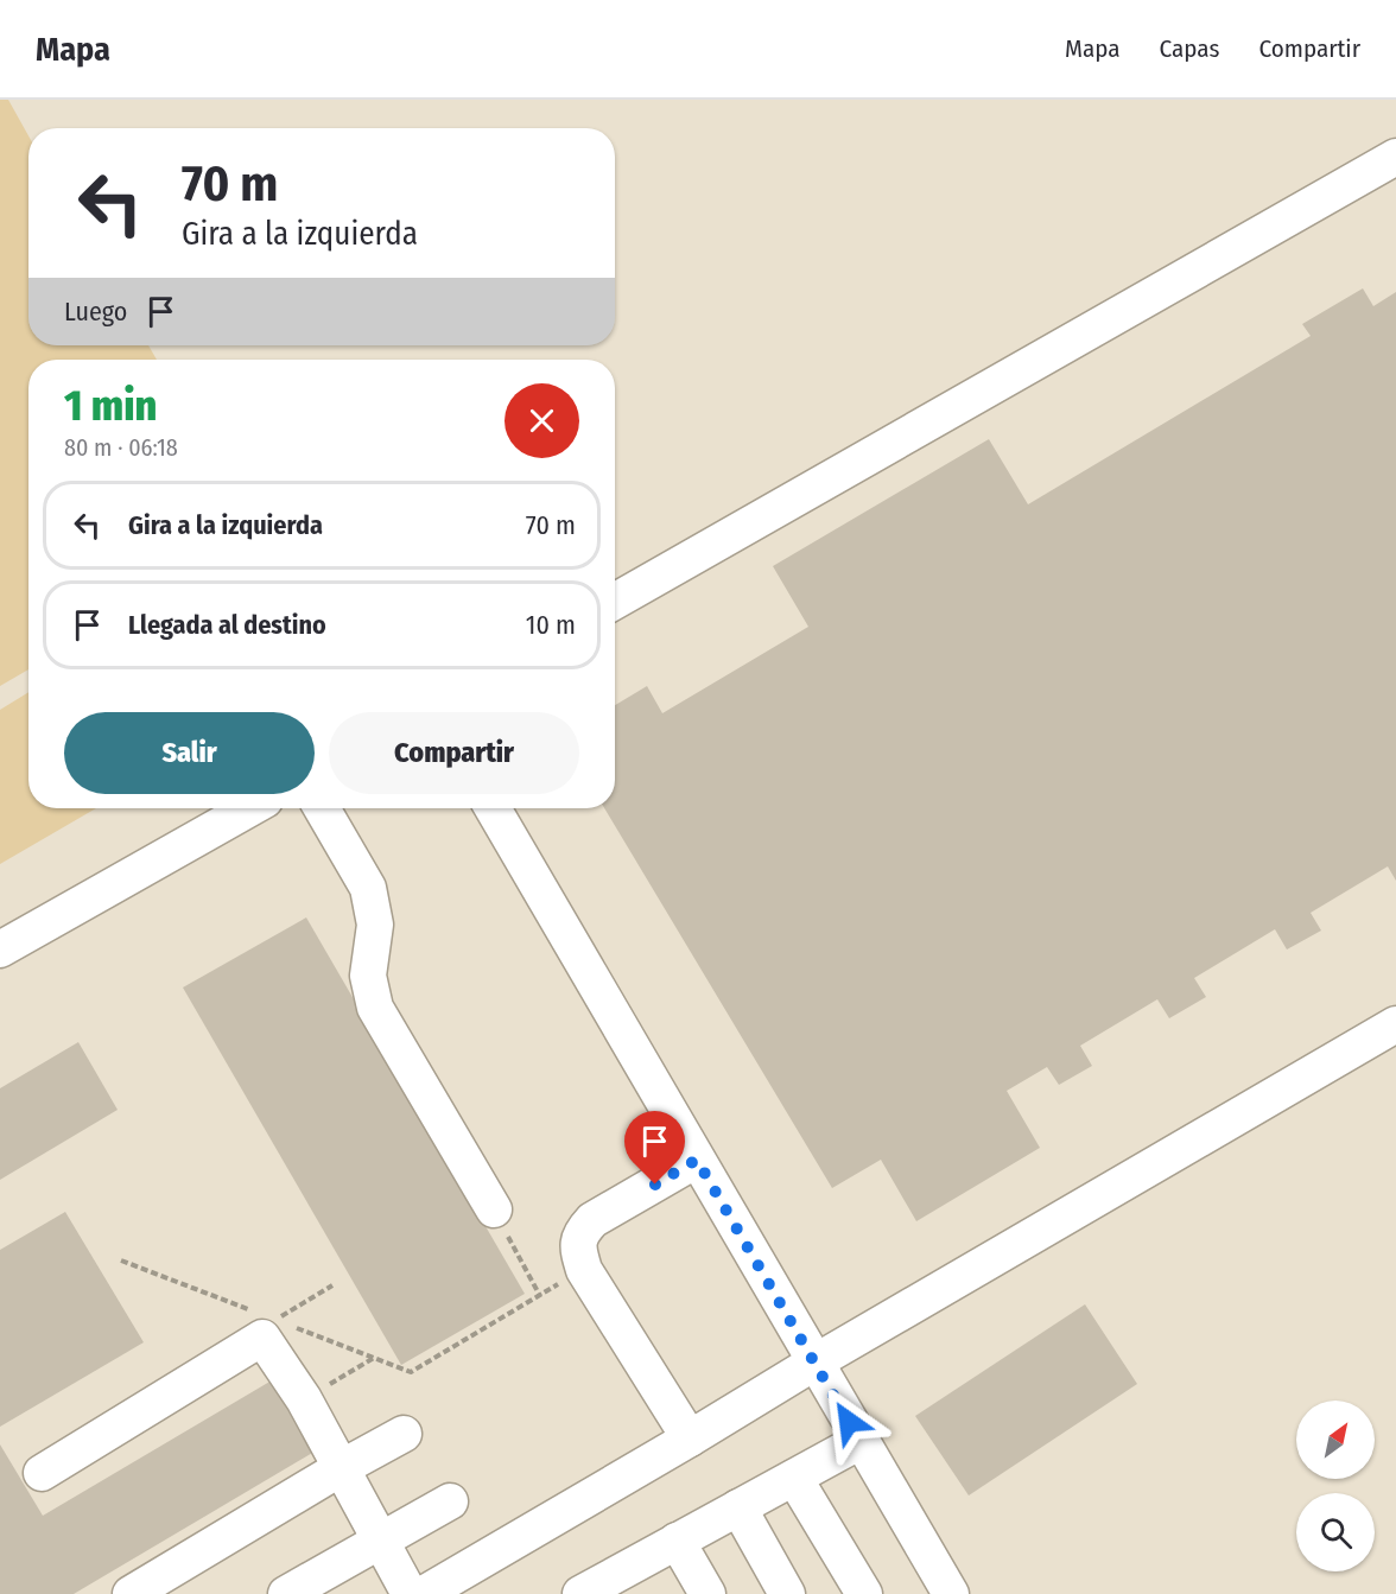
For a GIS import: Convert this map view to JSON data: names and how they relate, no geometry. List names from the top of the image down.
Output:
{
  "north": "top right",
  "page": {
    "header": "Mapa",
    "nav": ["Mapa", "Capas", "Compartir"],
    "turn": ["70 m", "Gira a la izquierda"],
    "then": "Luego",
    "heading": ["1 min", "80 m · 06:18"],
    "list": [
      {
        "name": "Gira a la izquierda",
        "value": "70 m"
      },
      {
        "name": "Llegada al destino",
        "value": "10 m"
      }
    ],
    "buttons": ["Salir", "Compartir"]
  }
}
